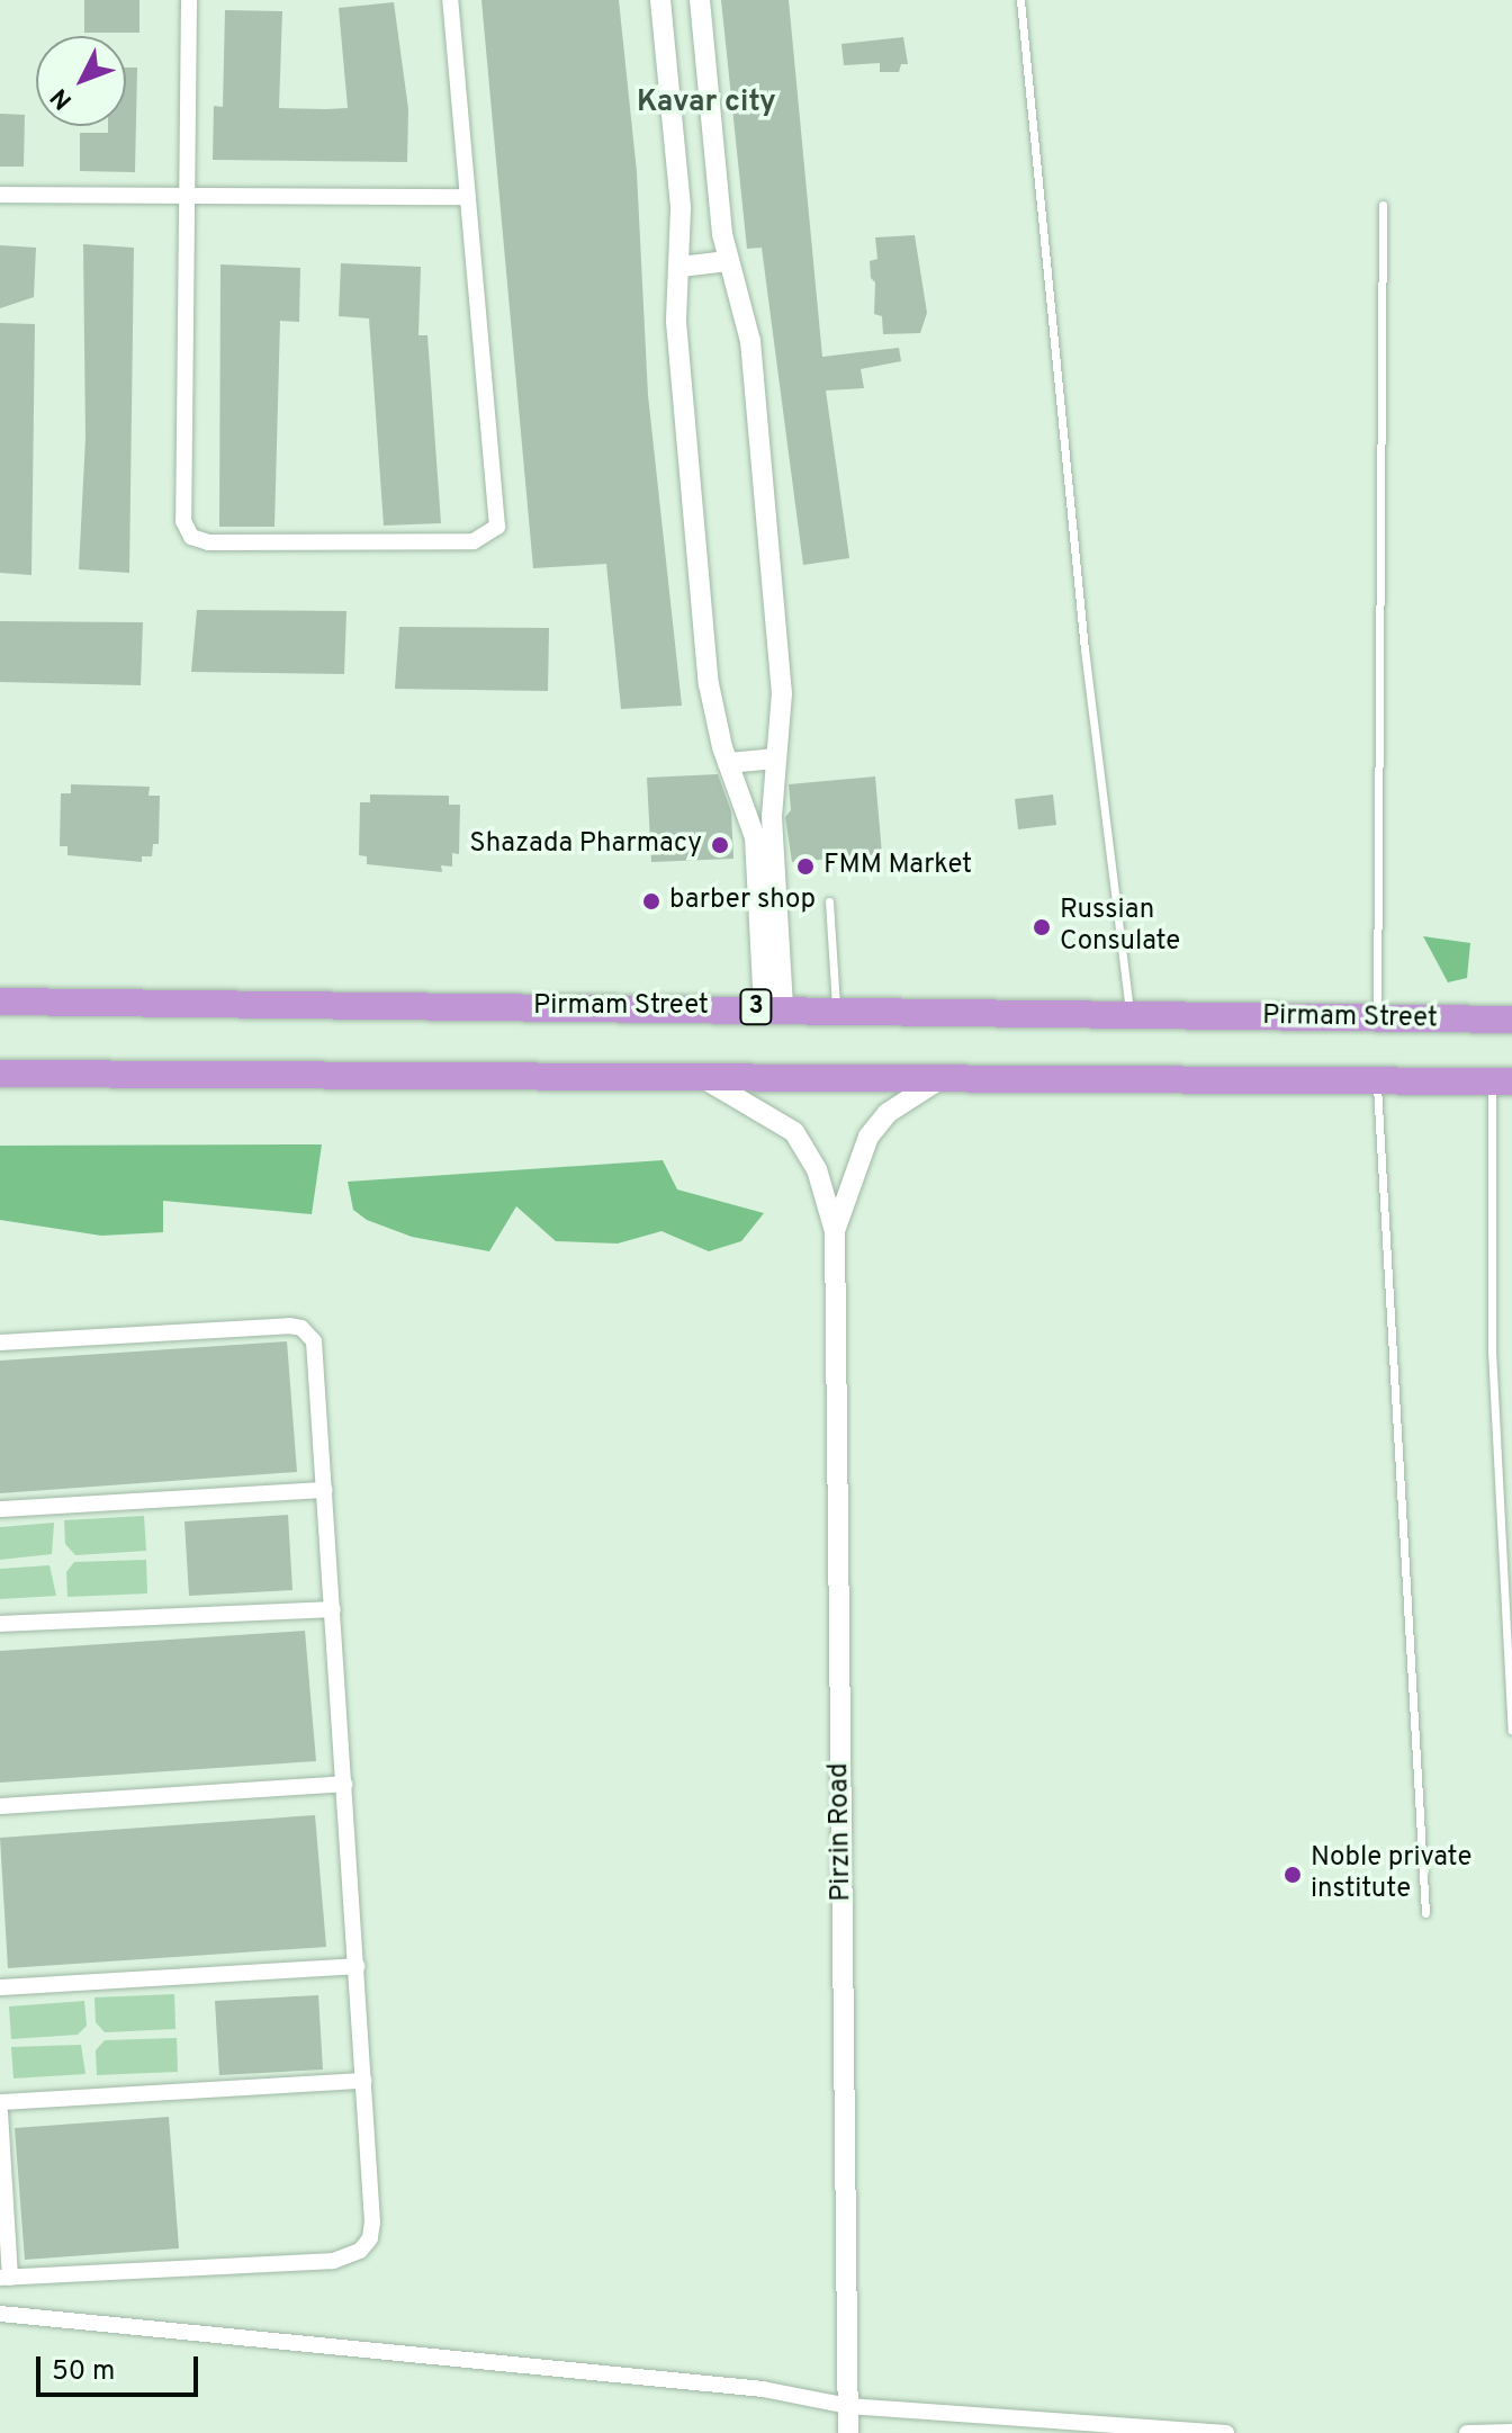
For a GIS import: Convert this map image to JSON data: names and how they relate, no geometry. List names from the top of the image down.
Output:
{
  "streets": {
    "highway": ["Pirmam Street", "3"],
    "street": ["Pirzin Road"]
  },
  "districts": ["Kavar city"],
  "places": [
    "Shazada Pharmacy",
    "FMM Market",
    "barber shop",
    "Russian Consulate",
    "Noble private institute"
  ],
  "scale_bar": "50 m",
  "north": "bottom left"
}
